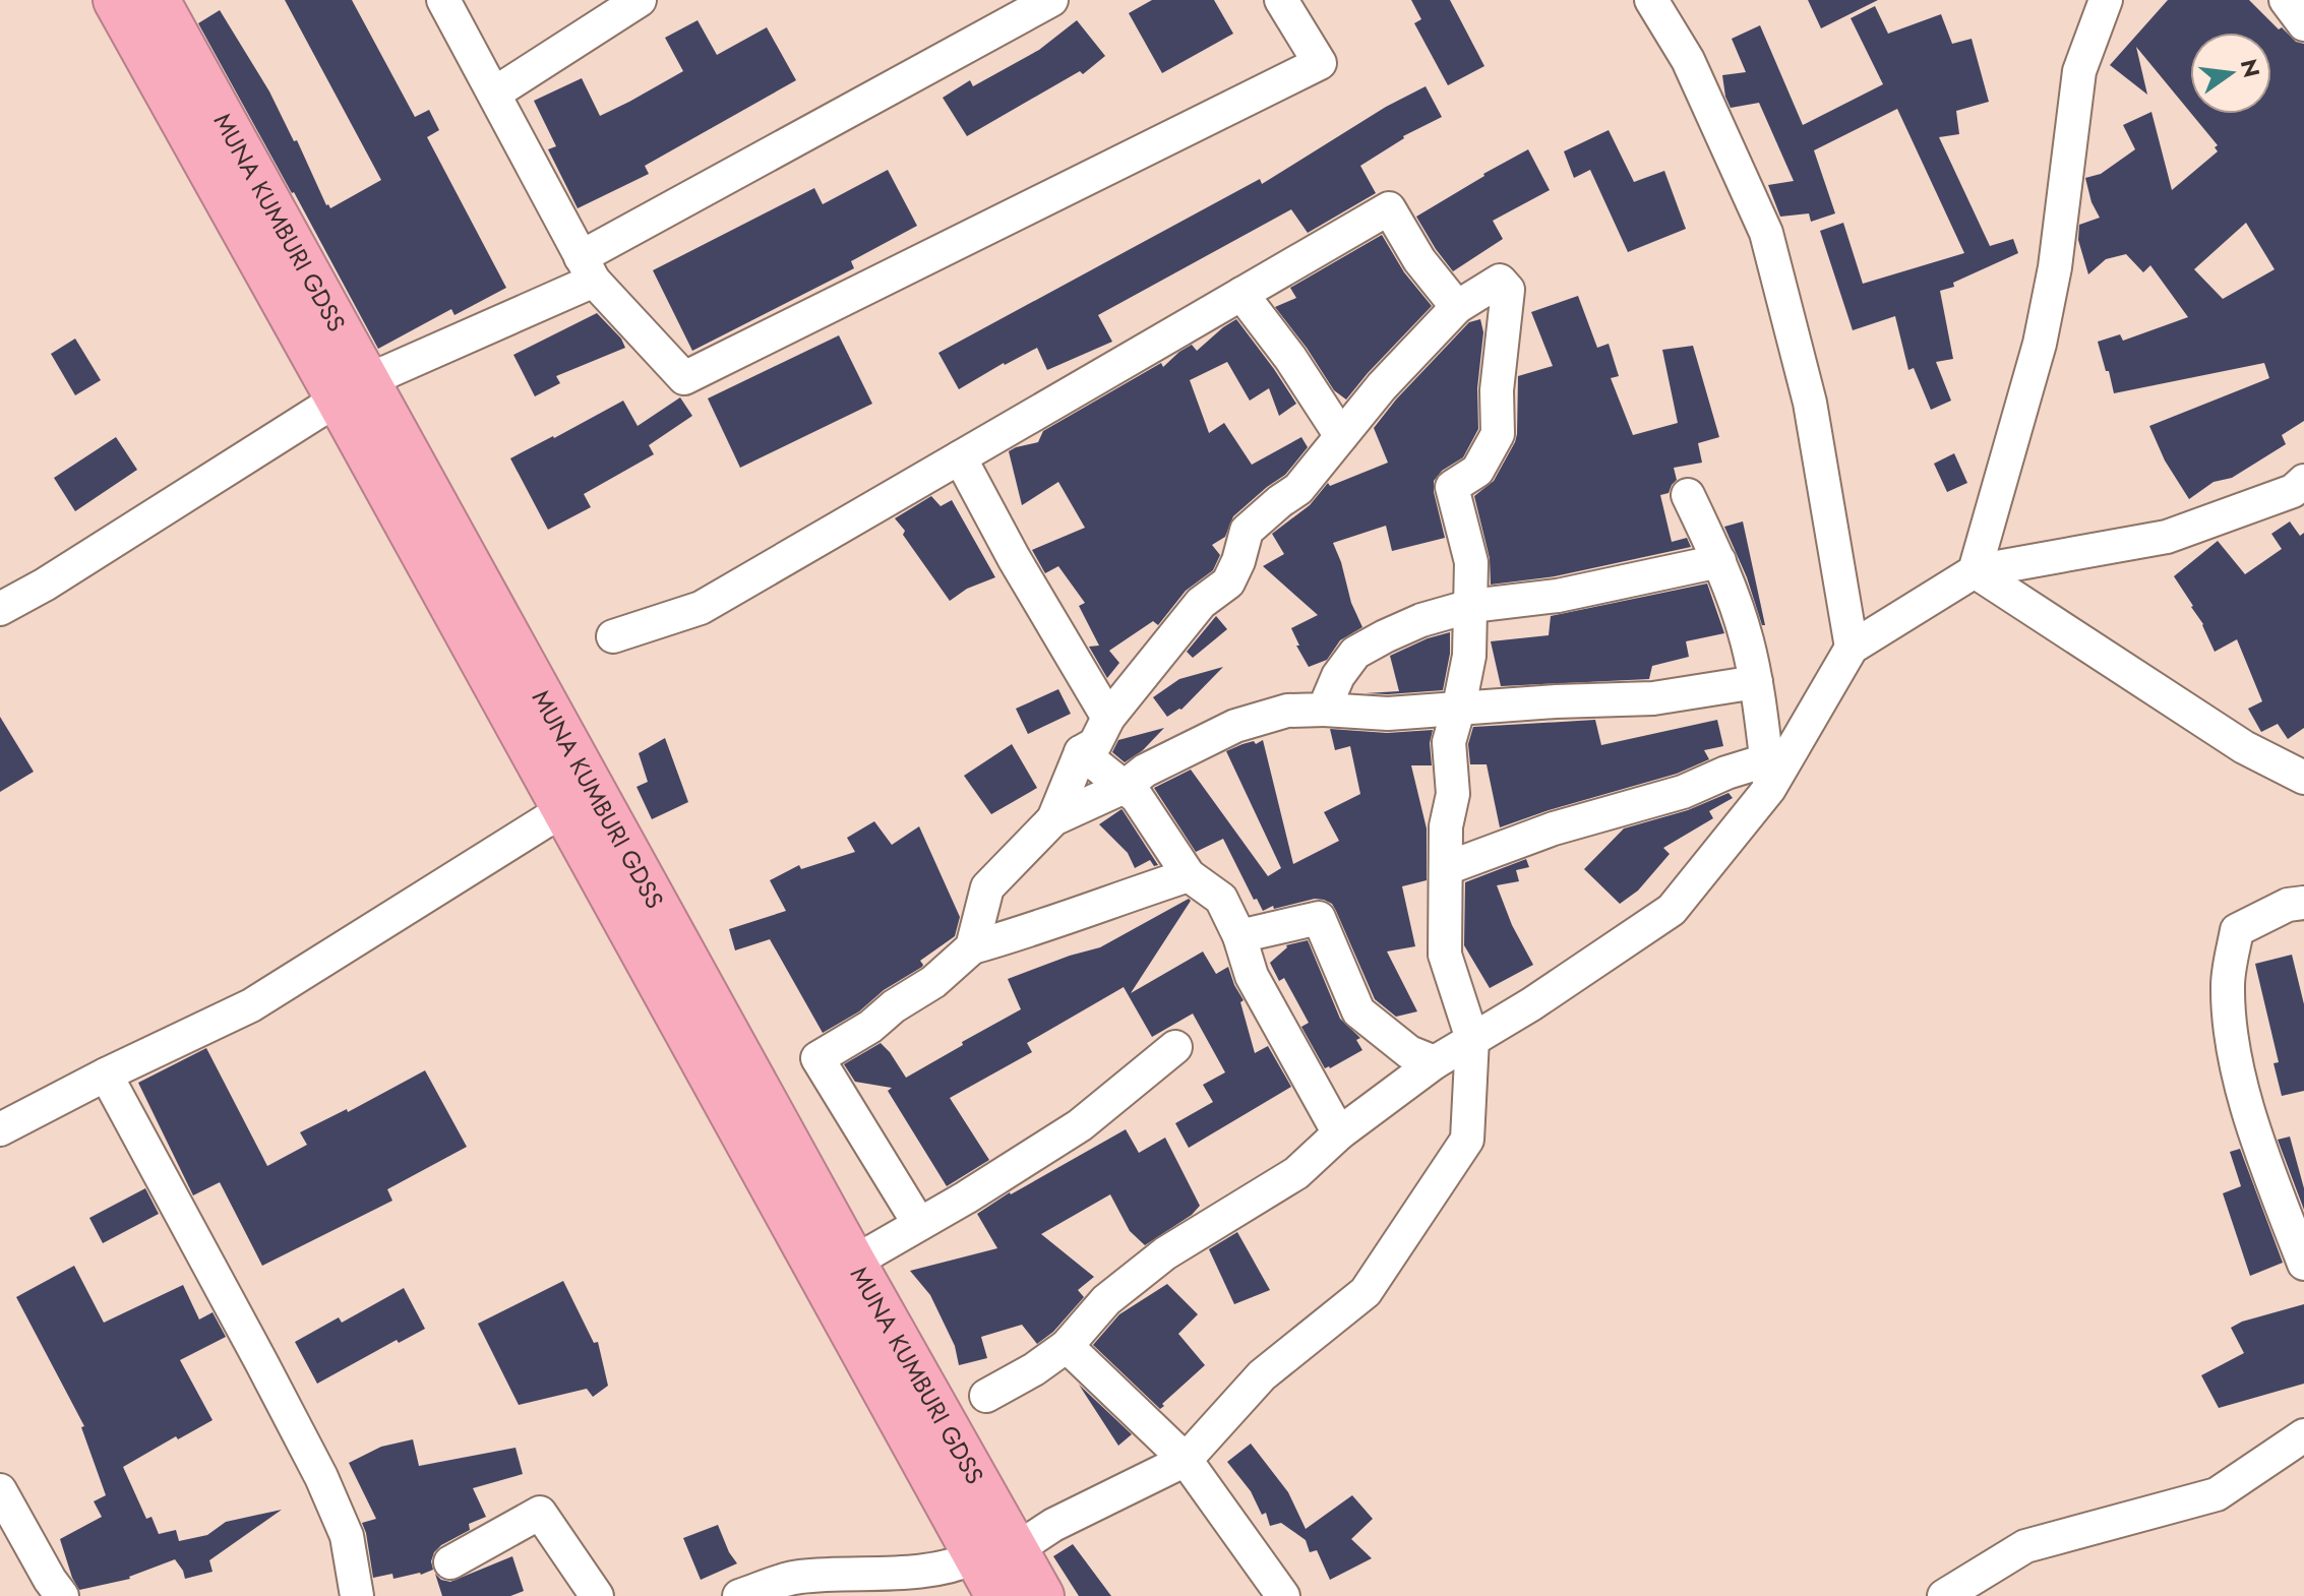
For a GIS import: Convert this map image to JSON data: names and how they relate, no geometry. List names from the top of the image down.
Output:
{
  "streets": {
    "highway": ["MUNA KUMBURI GDSS"]
  },
  "north": "right"
}
